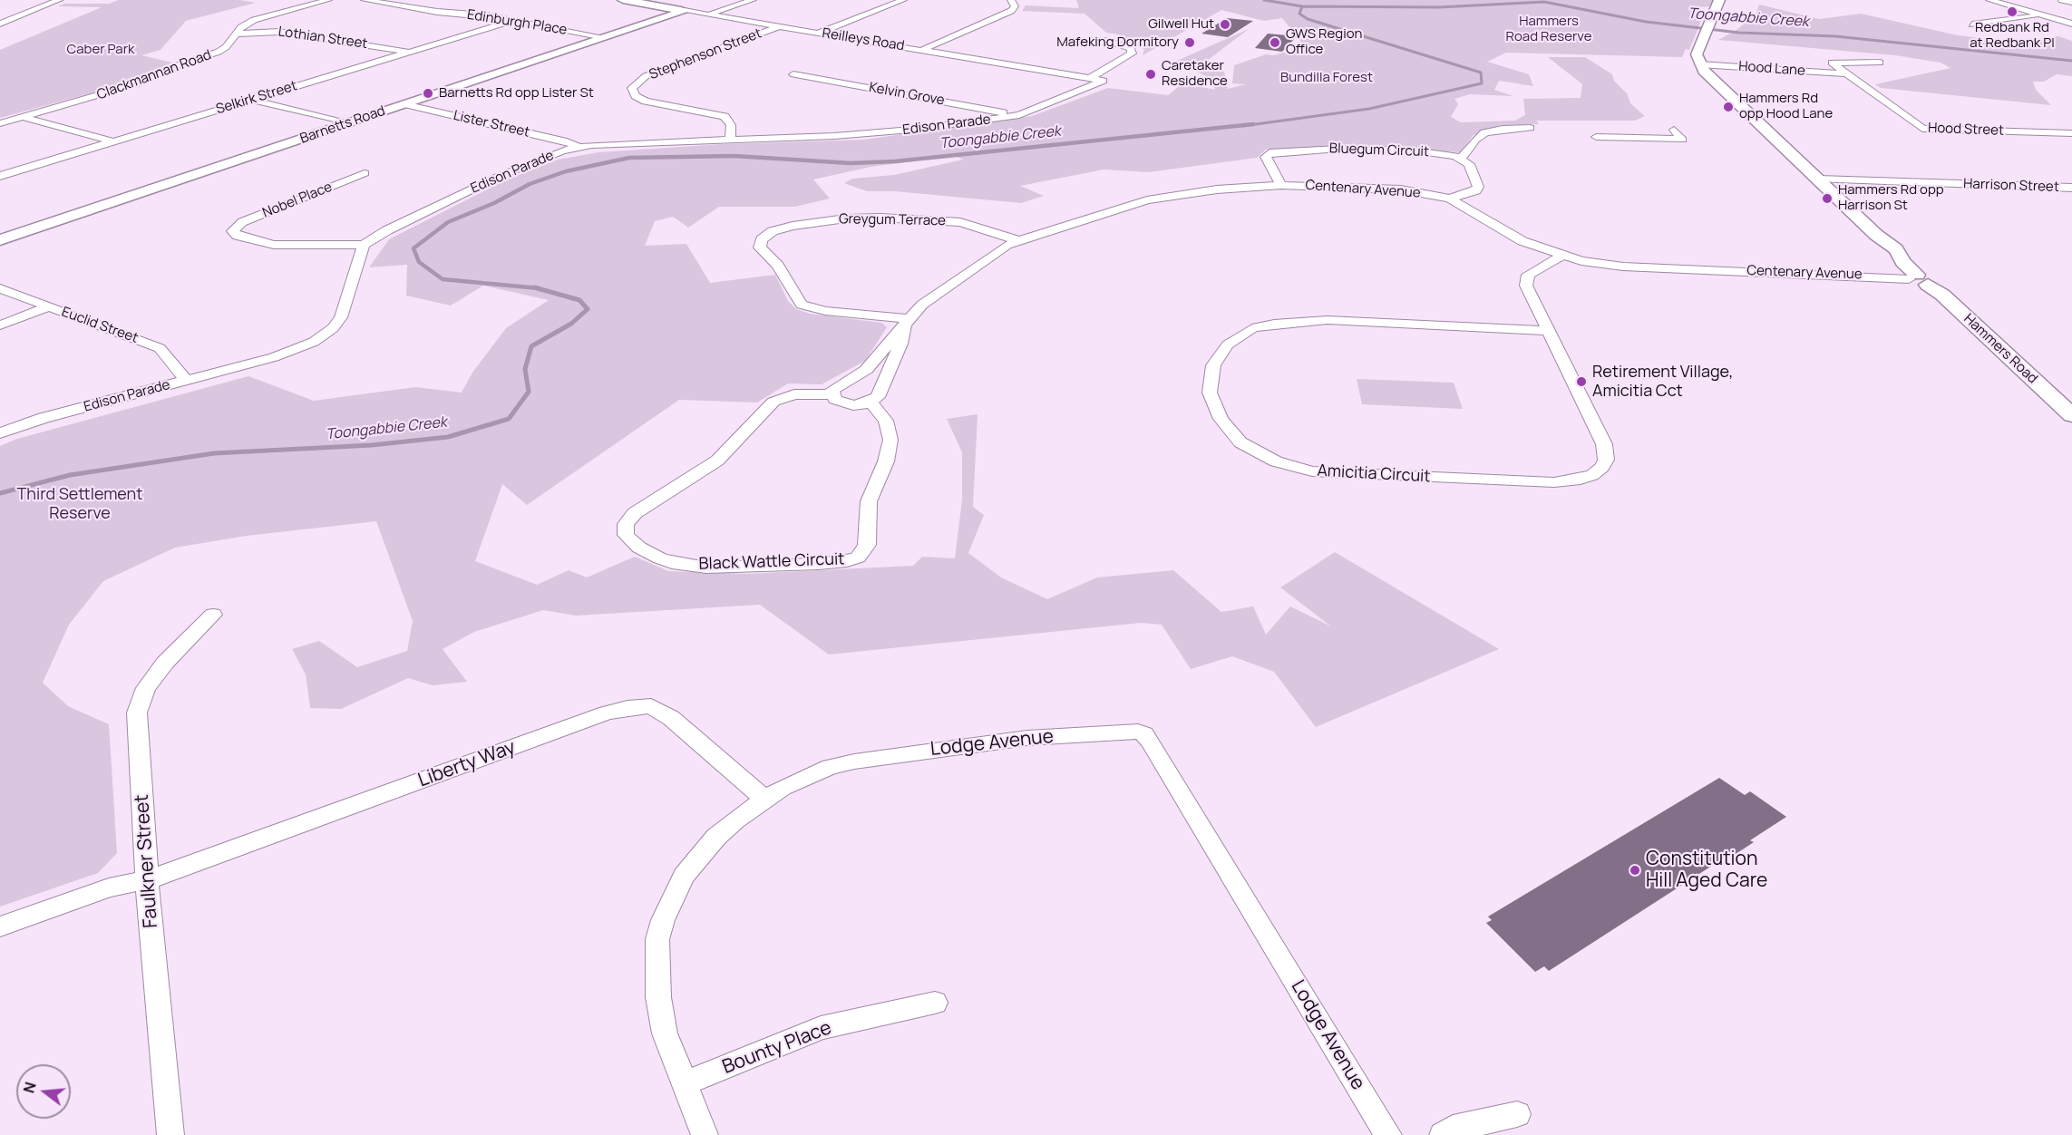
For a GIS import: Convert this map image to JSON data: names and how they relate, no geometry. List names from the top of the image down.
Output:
{
  "streets": {
    "street": [
      "Edinburgh Place",
      "Lothian Street",
      "Reilleys Road",
      "Stephenson Street",
      "Hood Lane",
      "Clackmannan Road",
      "Kelvin Grove",
      "Selkirk Street",
      "Lister Street",
      "Barnetts Road",
      "Edison Parade",
      "Hood Street",
      "Bluegum Circuit",
      "Harrison Street",
      "Centenary Avenue",
      "Nobel Place",
      "Greygum Terrace",
      "Euclid Street",
      "Hammers Road",
      "Amicitia Circuit",
      "Black Wattle Circuit",
      "Lodge Avenue",
      "Liberty Way",
      "Faulkner Street",
      "Bounty Place"
    ]
  },
  "crossings": [
    ["Edinburgh Place", "Selkirk Street"],
    ["Edinburgh Place", "Barnetts Road"],
    ["Lothian Street", "Clackmannan Road"],
    ["Lothian Street", "Selkirk Street"],
    ["Reilleys Road", "Stephenson Street"],
    ["Reilleys Road", "Barnetts Road"],
    ["Reilleys Road", "Edison Parade"],
    ["Stephenson Street", "Edison Parade"],
    ["Hood Lane", "Hood Street"],
    ["Hood Lane", "Hammers Road"],
    ["Kelvin Grove", "Edison Parade"],
    ["Lister Street", "Barnetts Road"],
    ["Lister Street", "Edison Parade"],
    ["Edison Parade", "Nobel Place"],
    ["Edison Parade", "Euclid Street"],
    ["Bluegum Circuit", "Centenary Avenue"],
    ["Harrison Street", "Hammers Road"],
    ["Centenary Avenue", "Greygum Terrace"],
    ["Centenary Avenue", "Hammers Road"],
    ["Centenary Avenue", "Amicitia Circuit"],
    ["Centenary Avenue", "Black Wattle Circuit"],
    ["Lodge Avenue", "Liberty Way"],
    ["Lodge Avenue", "Bounty Place"],
    ["Liberty Way", "Faulkner Street"]
  ],
  "water": ["Toongabbie Creek"],
  "parks": [
    "Hammers Road Reserve",
    "Caber Park",
    "Bundilla Forest",
    "Third Settlement Reserve"
  ],
  "places": [
    "Redbank Rd at Redbank Pl",
    "Gilwell Hut",
    "Mafeking Dormitory",
    "GWS Region Office",
    "Caretaker Residence",
    "Barnetts Rd opp Lister St",
    "Hammers Rd opp Hood Lane",
    "Hammers Rd opp Harrison St",
    "Retirement Village, Amicitia Cct",
    "Constitution Hill Aged Care"
  ],
  "north": "left"
}
